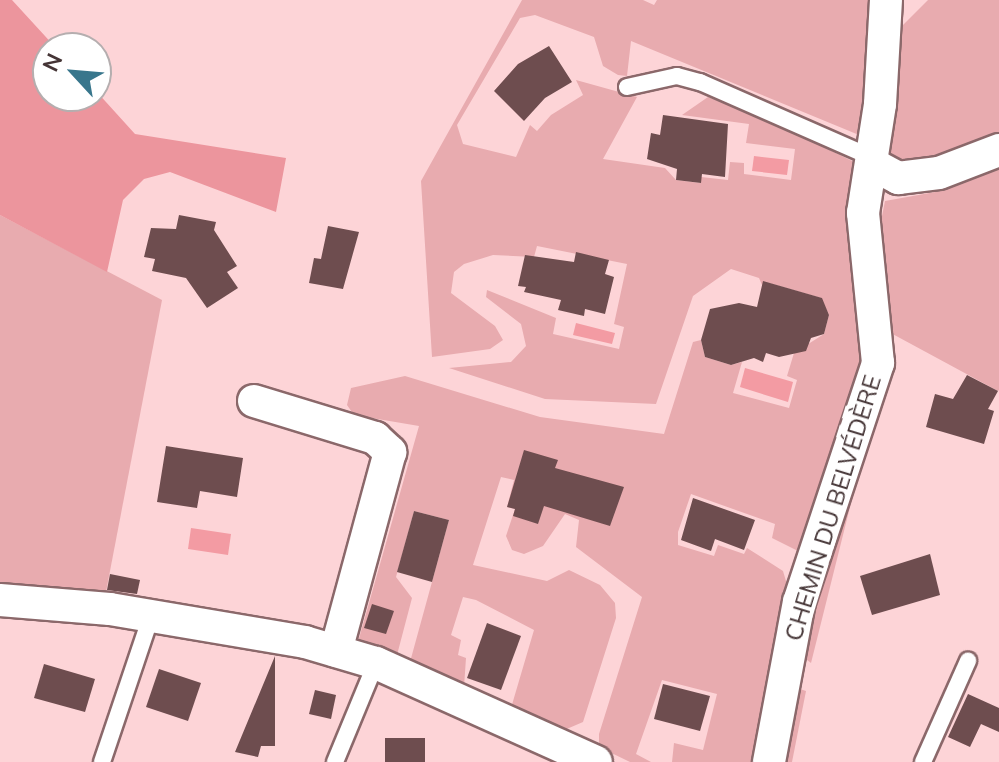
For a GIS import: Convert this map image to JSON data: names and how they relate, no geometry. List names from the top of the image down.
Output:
{
  "streets": {
    "street": ["CHEMIN DU BELVÉDÈRE"]
  },
  "north": "top left"
}
